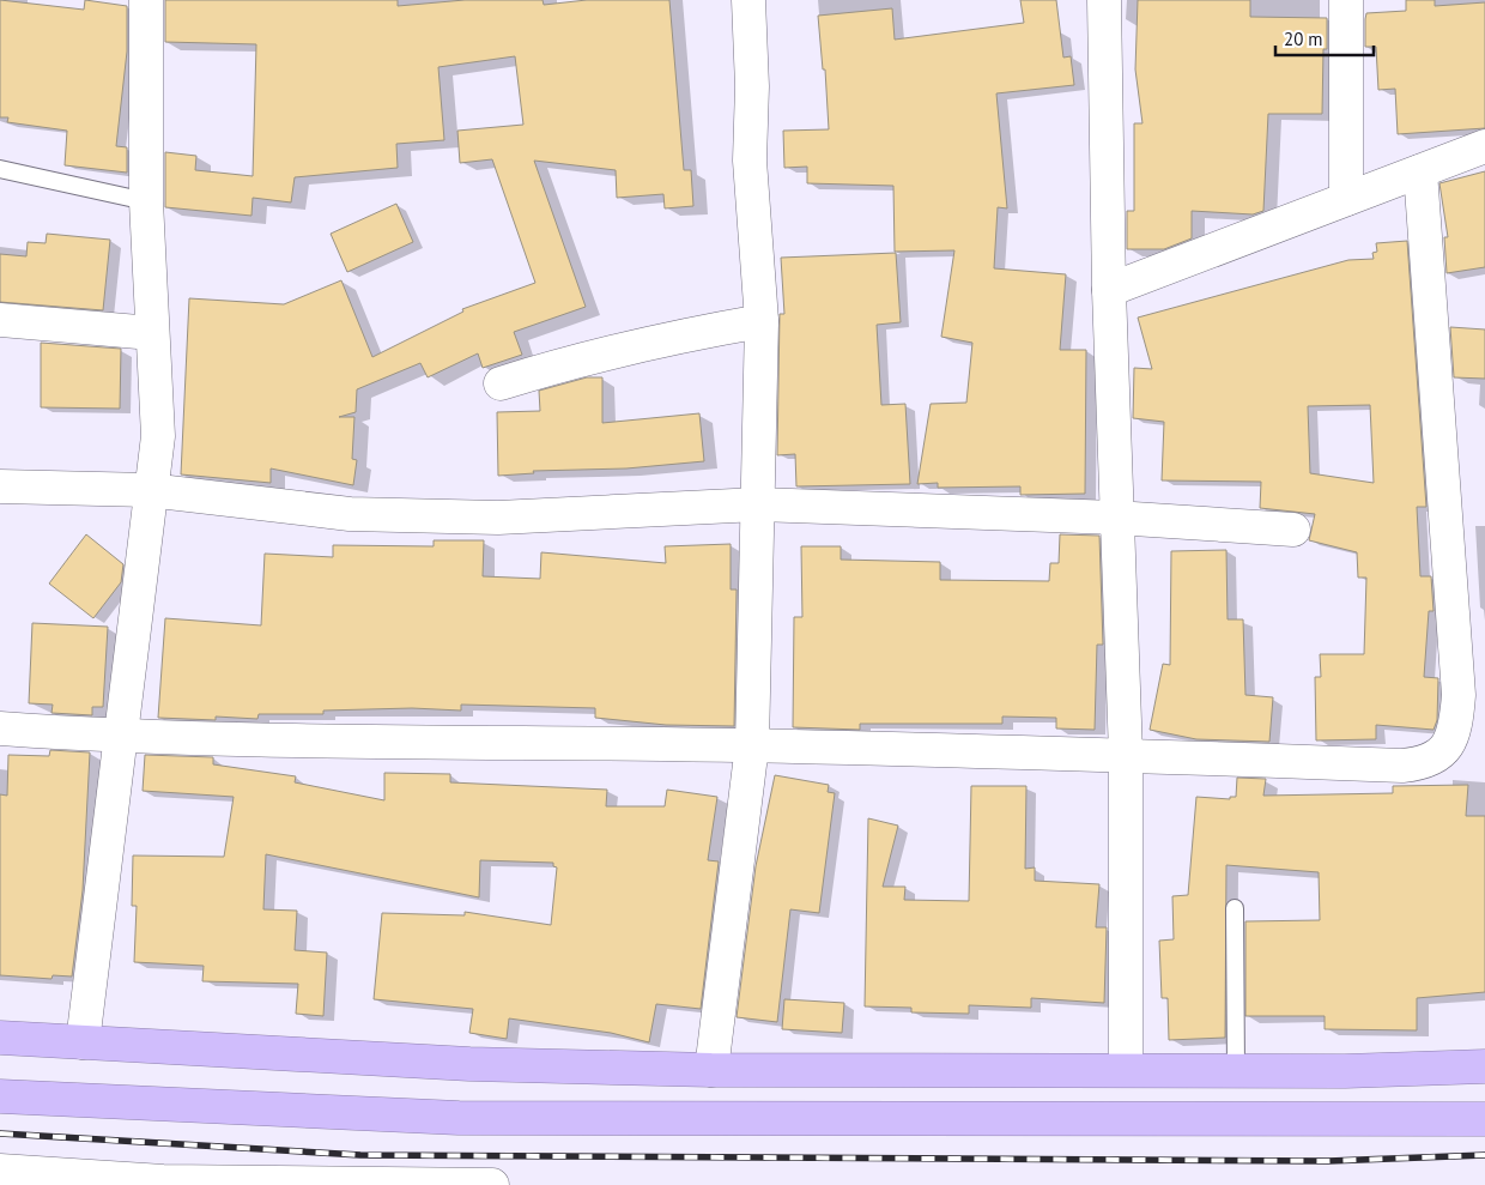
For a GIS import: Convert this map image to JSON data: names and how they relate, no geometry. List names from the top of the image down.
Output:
{
  "scale_bar": "20 m"
}
